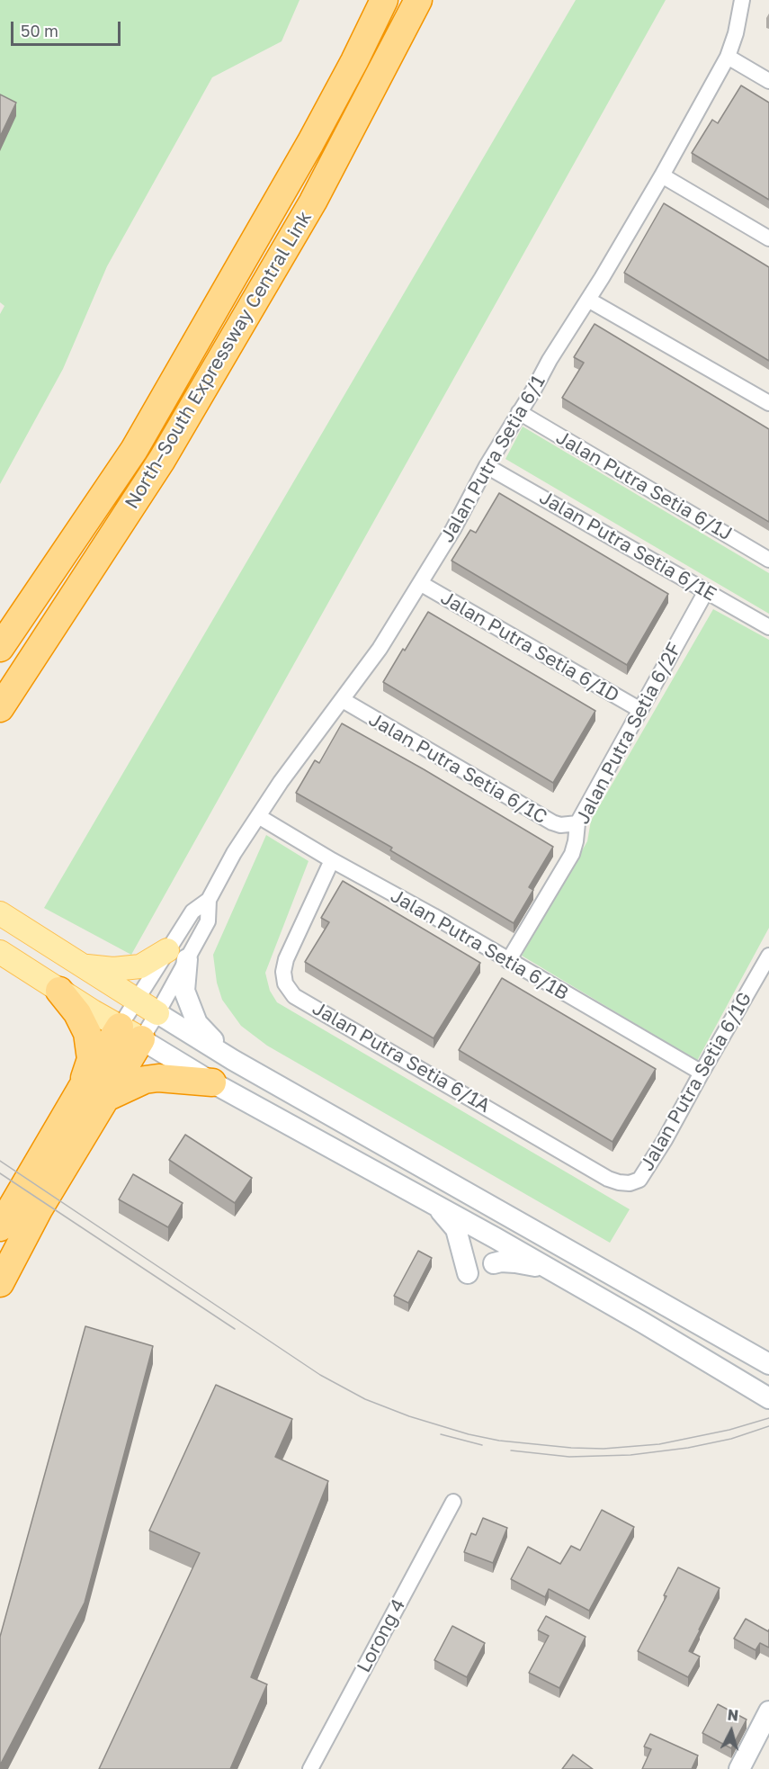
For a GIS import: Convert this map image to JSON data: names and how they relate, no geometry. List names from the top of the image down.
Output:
{
  "streets": {
    "highway": ["North–South Expressway Central Link"],
    "street": [
      "Jalan Putra Setia 6/1",
      "Jalan Putra Setia 6/1J",
      "Jalan Putra Setia 6/1E",
      "Jalan Putra Setia 6/1D",
      "Jalan Putra Setia 6/2F",
      "Jalan Putra Setia 6/1C",
      "Jalan Putra Setia 6/1B",
      "Jalan Putra Setia 6/1A",
      "Jalan Putra Setia 6/1G",
      "Lorong 4"
    ]
  },
  "crossings": [
    ["Jalan Putra Setia 6/1", "Jalan Putra Setia 6/1J"],
    ["Jalan Putra Setia 6/1", "Jalan Putra Setia 6/1E"],
    ["Jalan Putra Setia 6/1", "Jalan Putra Setia 6/1D"],
    ["Jalan Putra Setia 6/1", "Jalan Putra Setia 6/1C"],
    ["Jalan Putra Setia 6/1", "Jalan Putra Setia 6/1B"],
    ["Jalan Putra Setia 6/1E", "Jalan Putra Setia 6/2F"],
    ["Jalan Putra Setia 6/1D", "Jalan Putra Setia 6/2F"],
    ["Jalan Putra Setia 6/2F", "Jalan Putra Setia 6/1C"],
    ["Jalan Putra Setia 6/2F", "Jalan Putra Setia 6/1B"],
    ["Jalan Putra Setia 6/1B", "Jalan Putra Setia 6/1A"],
    ["Jalan Putra Setia 6/1B", "Jalan Putra Setia 6/1G"],
    ["Jalan Putra Setia 6/1A", "Jalan Putra Setia 6/1G"]
  ],
  "scale_bar": "50 m",
  "north": "top"
}
